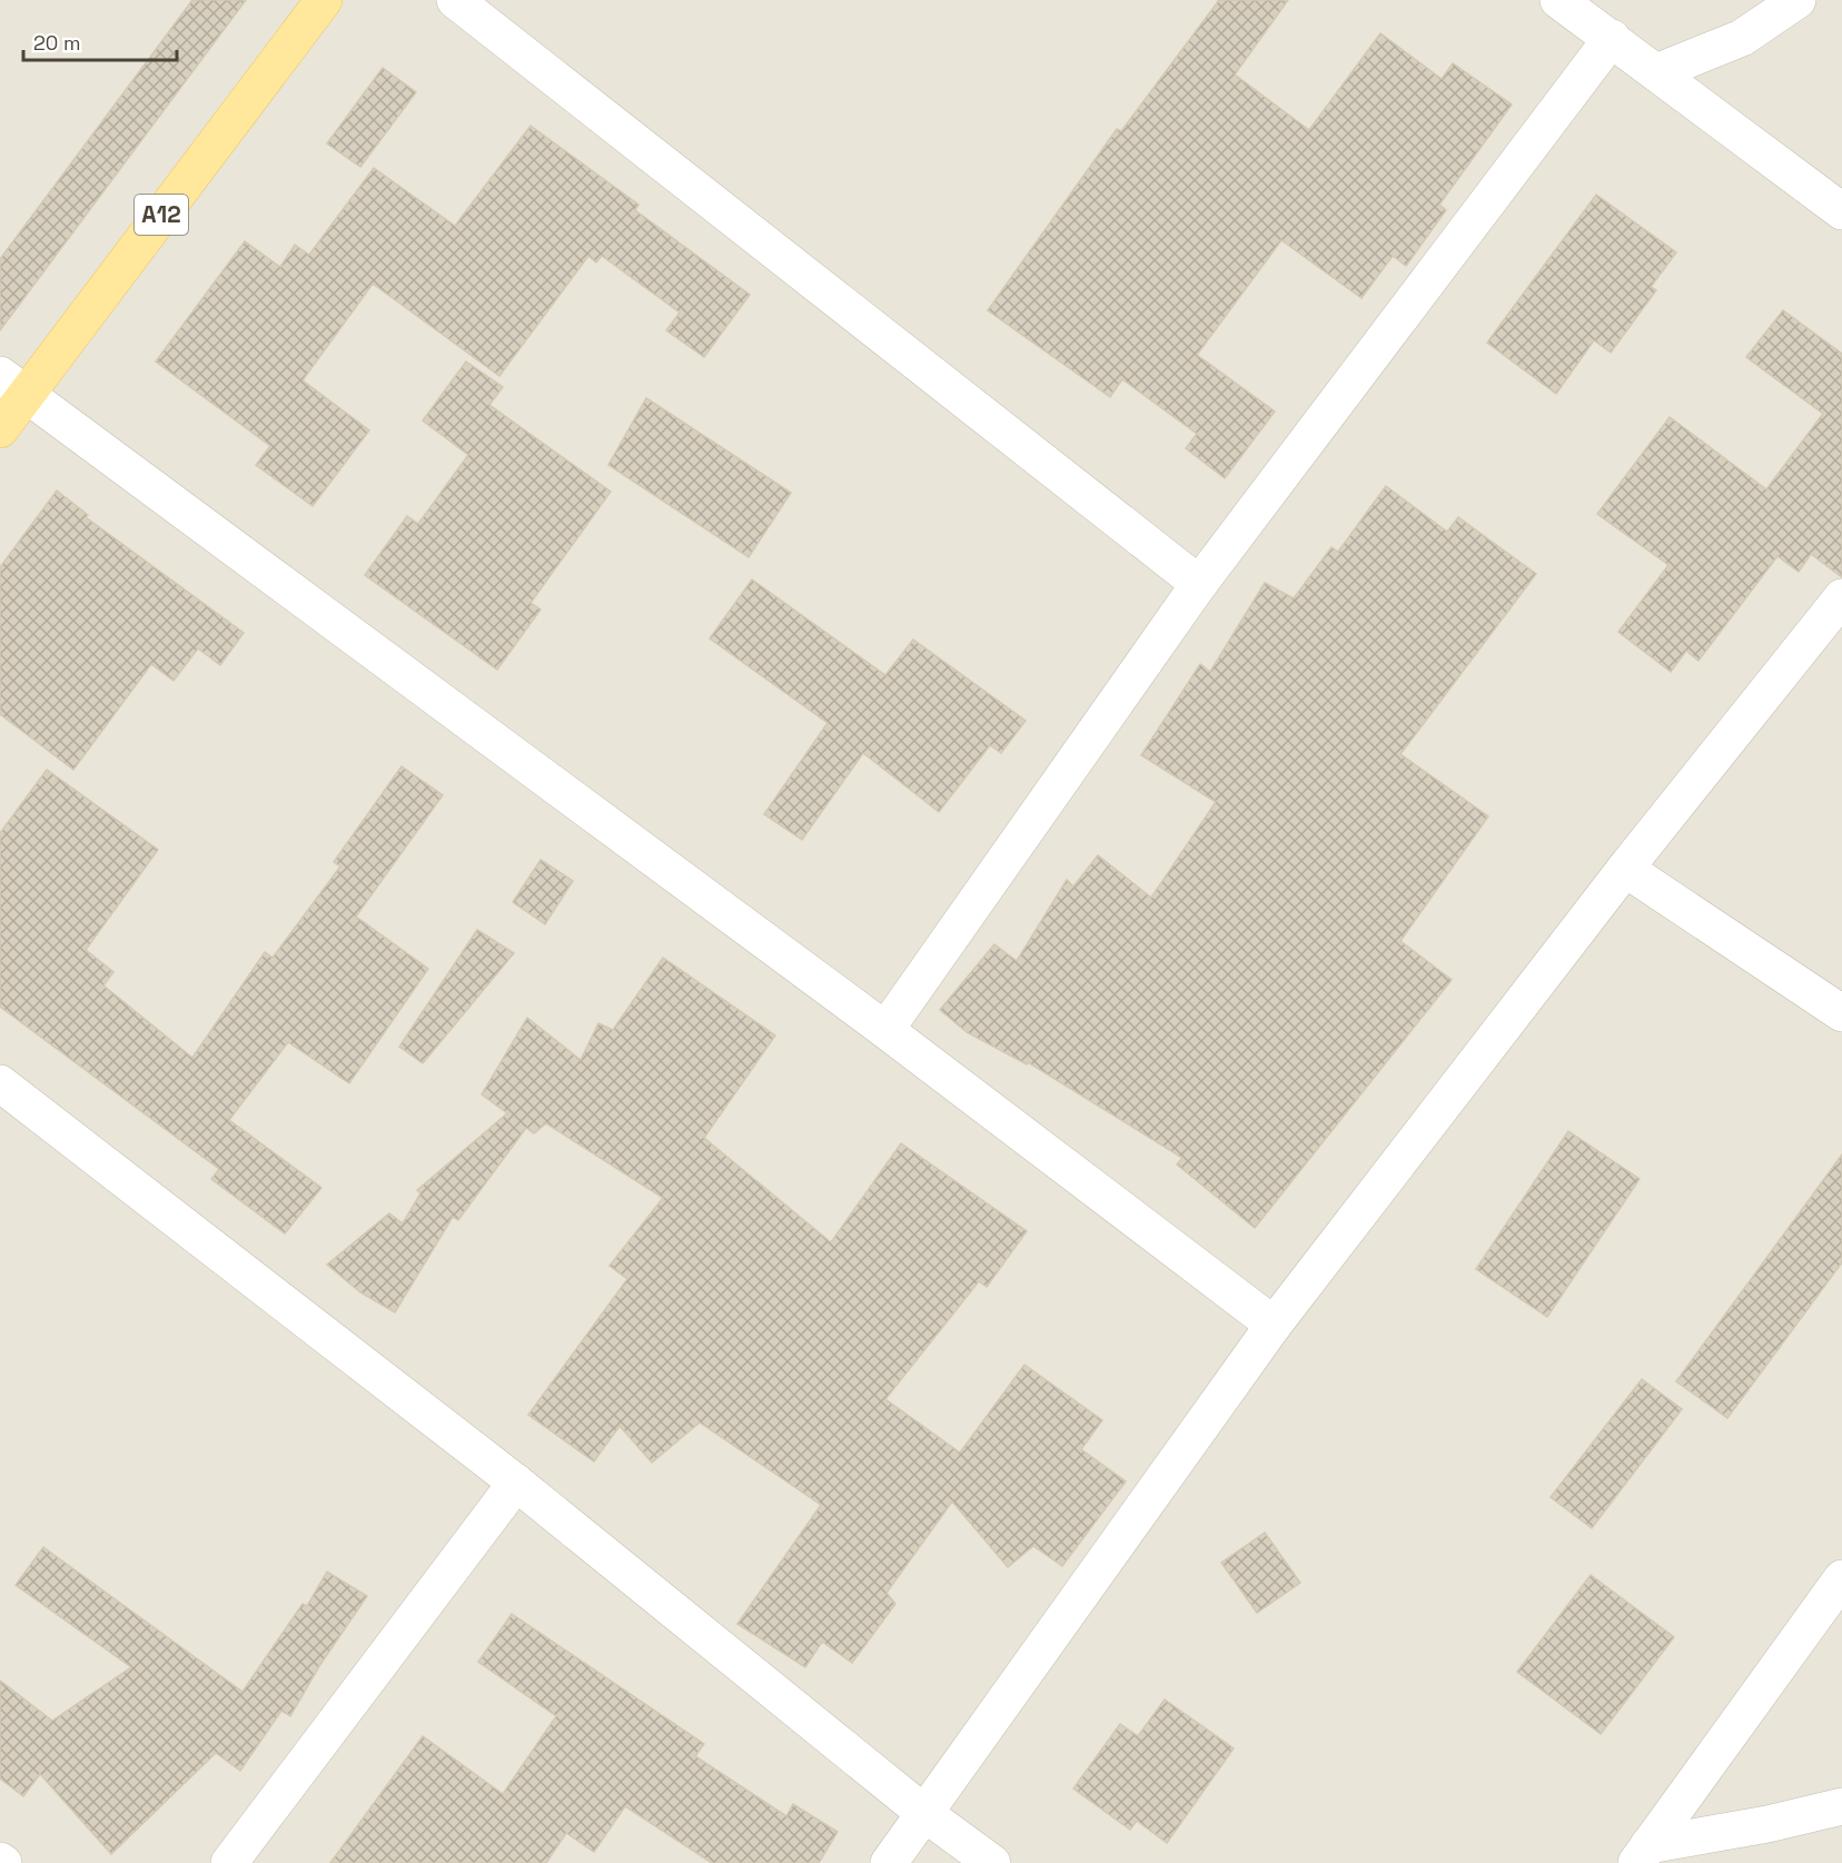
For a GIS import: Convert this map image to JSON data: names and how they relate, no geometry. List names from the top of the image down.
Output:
{
  "streets": {
    "main road": ["A12"]
  },
  "scale_bar": "20 m"
}
